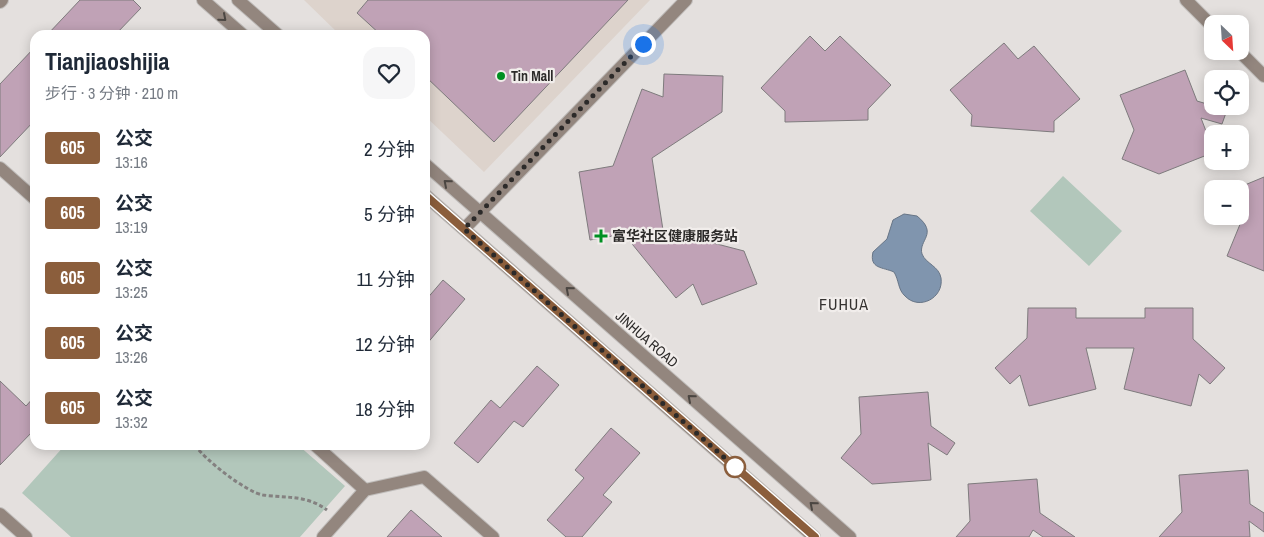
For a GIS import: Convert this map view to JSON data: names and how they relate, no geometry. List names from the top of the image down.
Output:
{
  "streets": {
    "street": ["JINHUA ROAD"]
  },
  "districts": ["FUHUA"],
  "places": {
    "other": ["Tin Mall"],
    "health": ["富华社区健康服务站"]
  },
  "lines": ["bus line 605"],
  "north": "bottom right",
  "page": {
    "map_buttons": ["+", "−"],
    "heading": ["Tianjiaoshijia", "步行 · 3 分钟 · 210 m"],
    "list": [
      {
        "mark": "605",
        "name": "公交",
        "note": "13:16",
        "value": "2 分钟"
      },
      {
        "mark": "605",
        "name": "公交",
        "note": "13:19",
        "value": "5 分钟"
      },
      {
        "mark": "605",
        "name": "公交",
        "note": "13:25",
        "value": "11 分钟"
      },
      {
        "mark": "605",
        "name": "公交",
        "note": "13:26",
        "value": "12 分钟"
      },
      {
        "mark": "605",
        "name": "公交",
        "note": "13:32",
        "value": "18 分钟"
      }
    ]
  }
}
